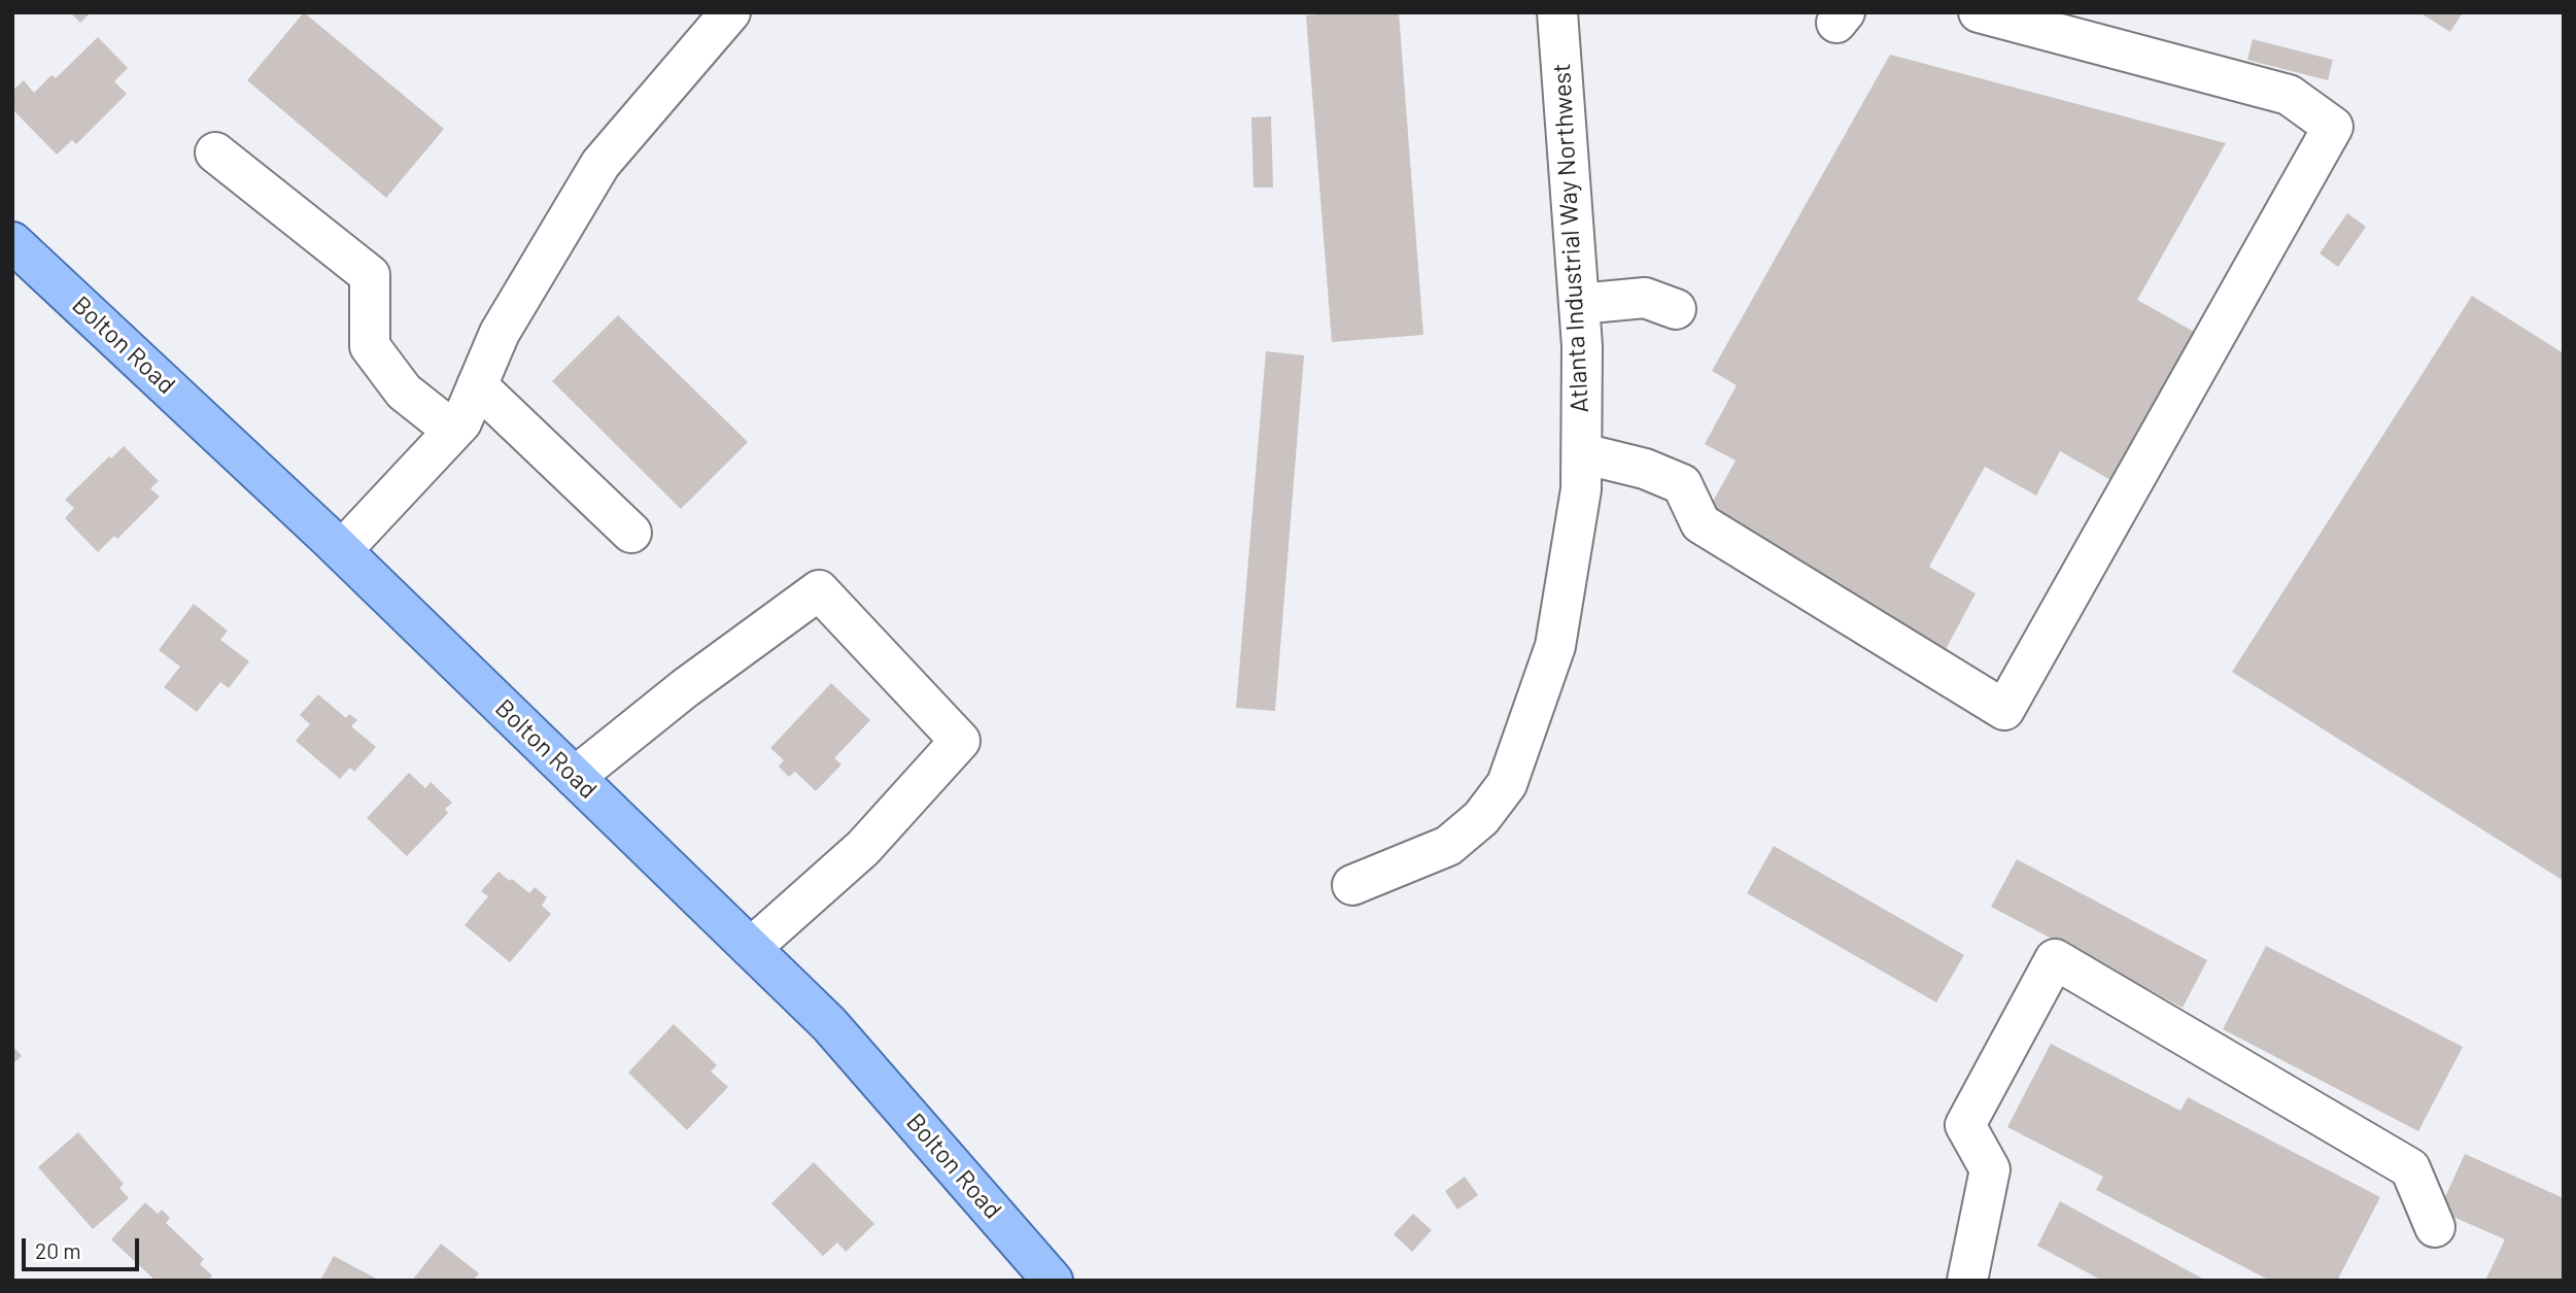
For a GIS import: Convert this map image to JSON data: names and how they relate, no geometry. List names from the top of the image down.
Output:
{
  "streets": {
    "main road": ["Bolton Road"],
    "street": ["Atlanta Industrial Way Northwest"]
  },
  "scale_bar": "20 m"
}
